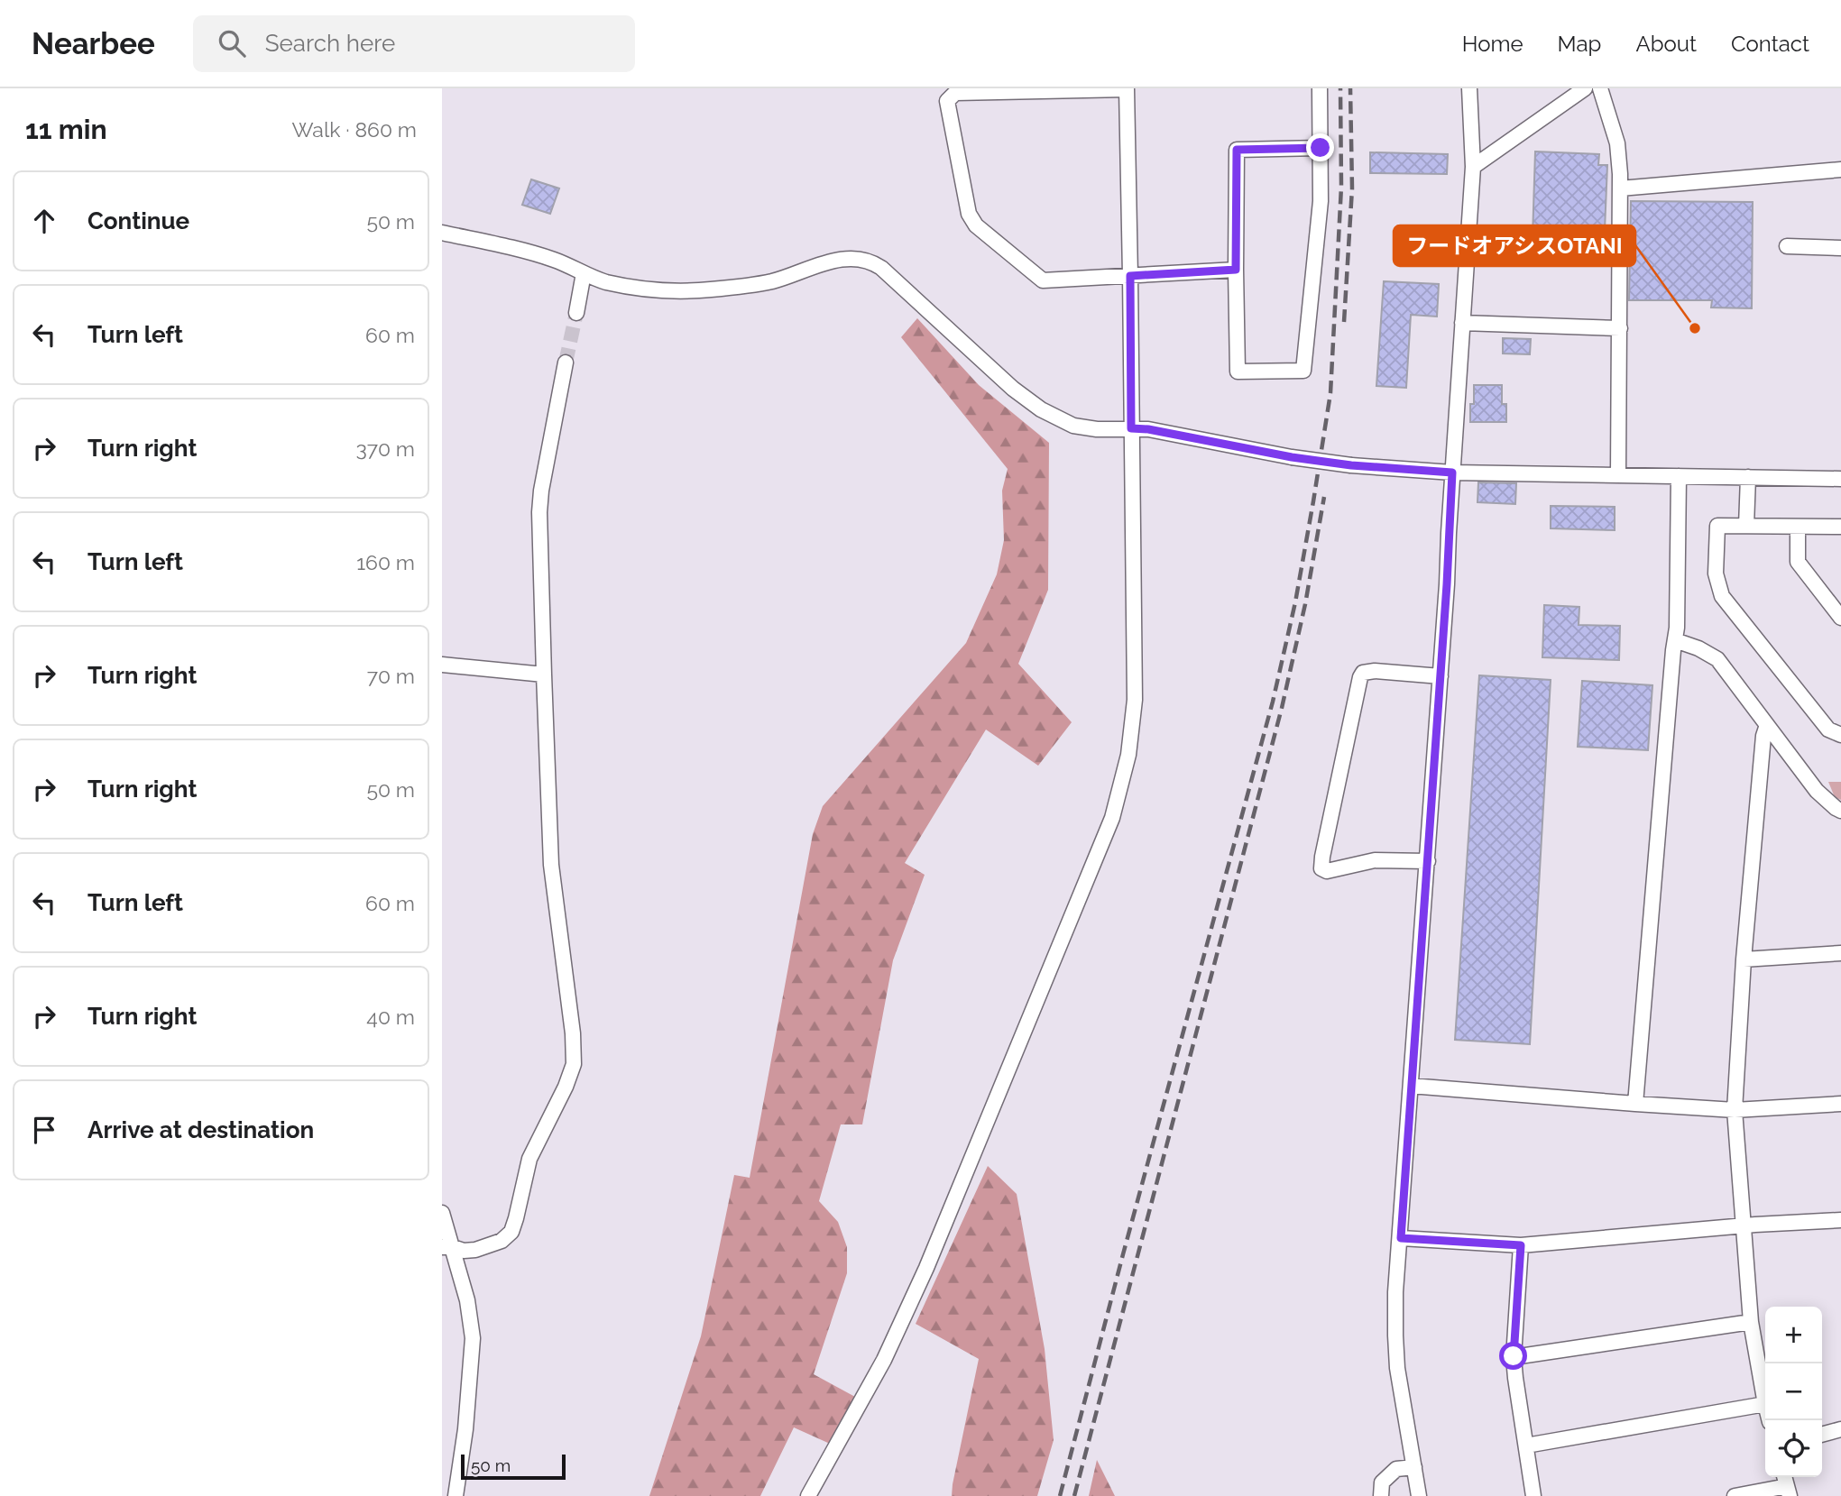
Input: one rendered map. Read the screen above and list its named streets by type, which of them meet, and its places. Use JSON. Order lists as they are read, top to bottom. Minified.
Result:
{"places":["フードオアシスOTANI"],"scale_bar":"50 m","page":{"header":"Nearbee","search":"Search here","nav":["Home","Map","About","Contact"],"heading":["11 min","Walk · 860 m"],"list":[["Continue","50 m"],["Turn left","60 m"],["Turn right","370 m"],["Turn left","160 m"],["Turn right","70 m"],["Turn right","50 m"],["Turn left","60 m"],["Turn right","40 m"],"Arrive at destination"],"map_buttons":["+","−"],"scale":"50 m"}}
